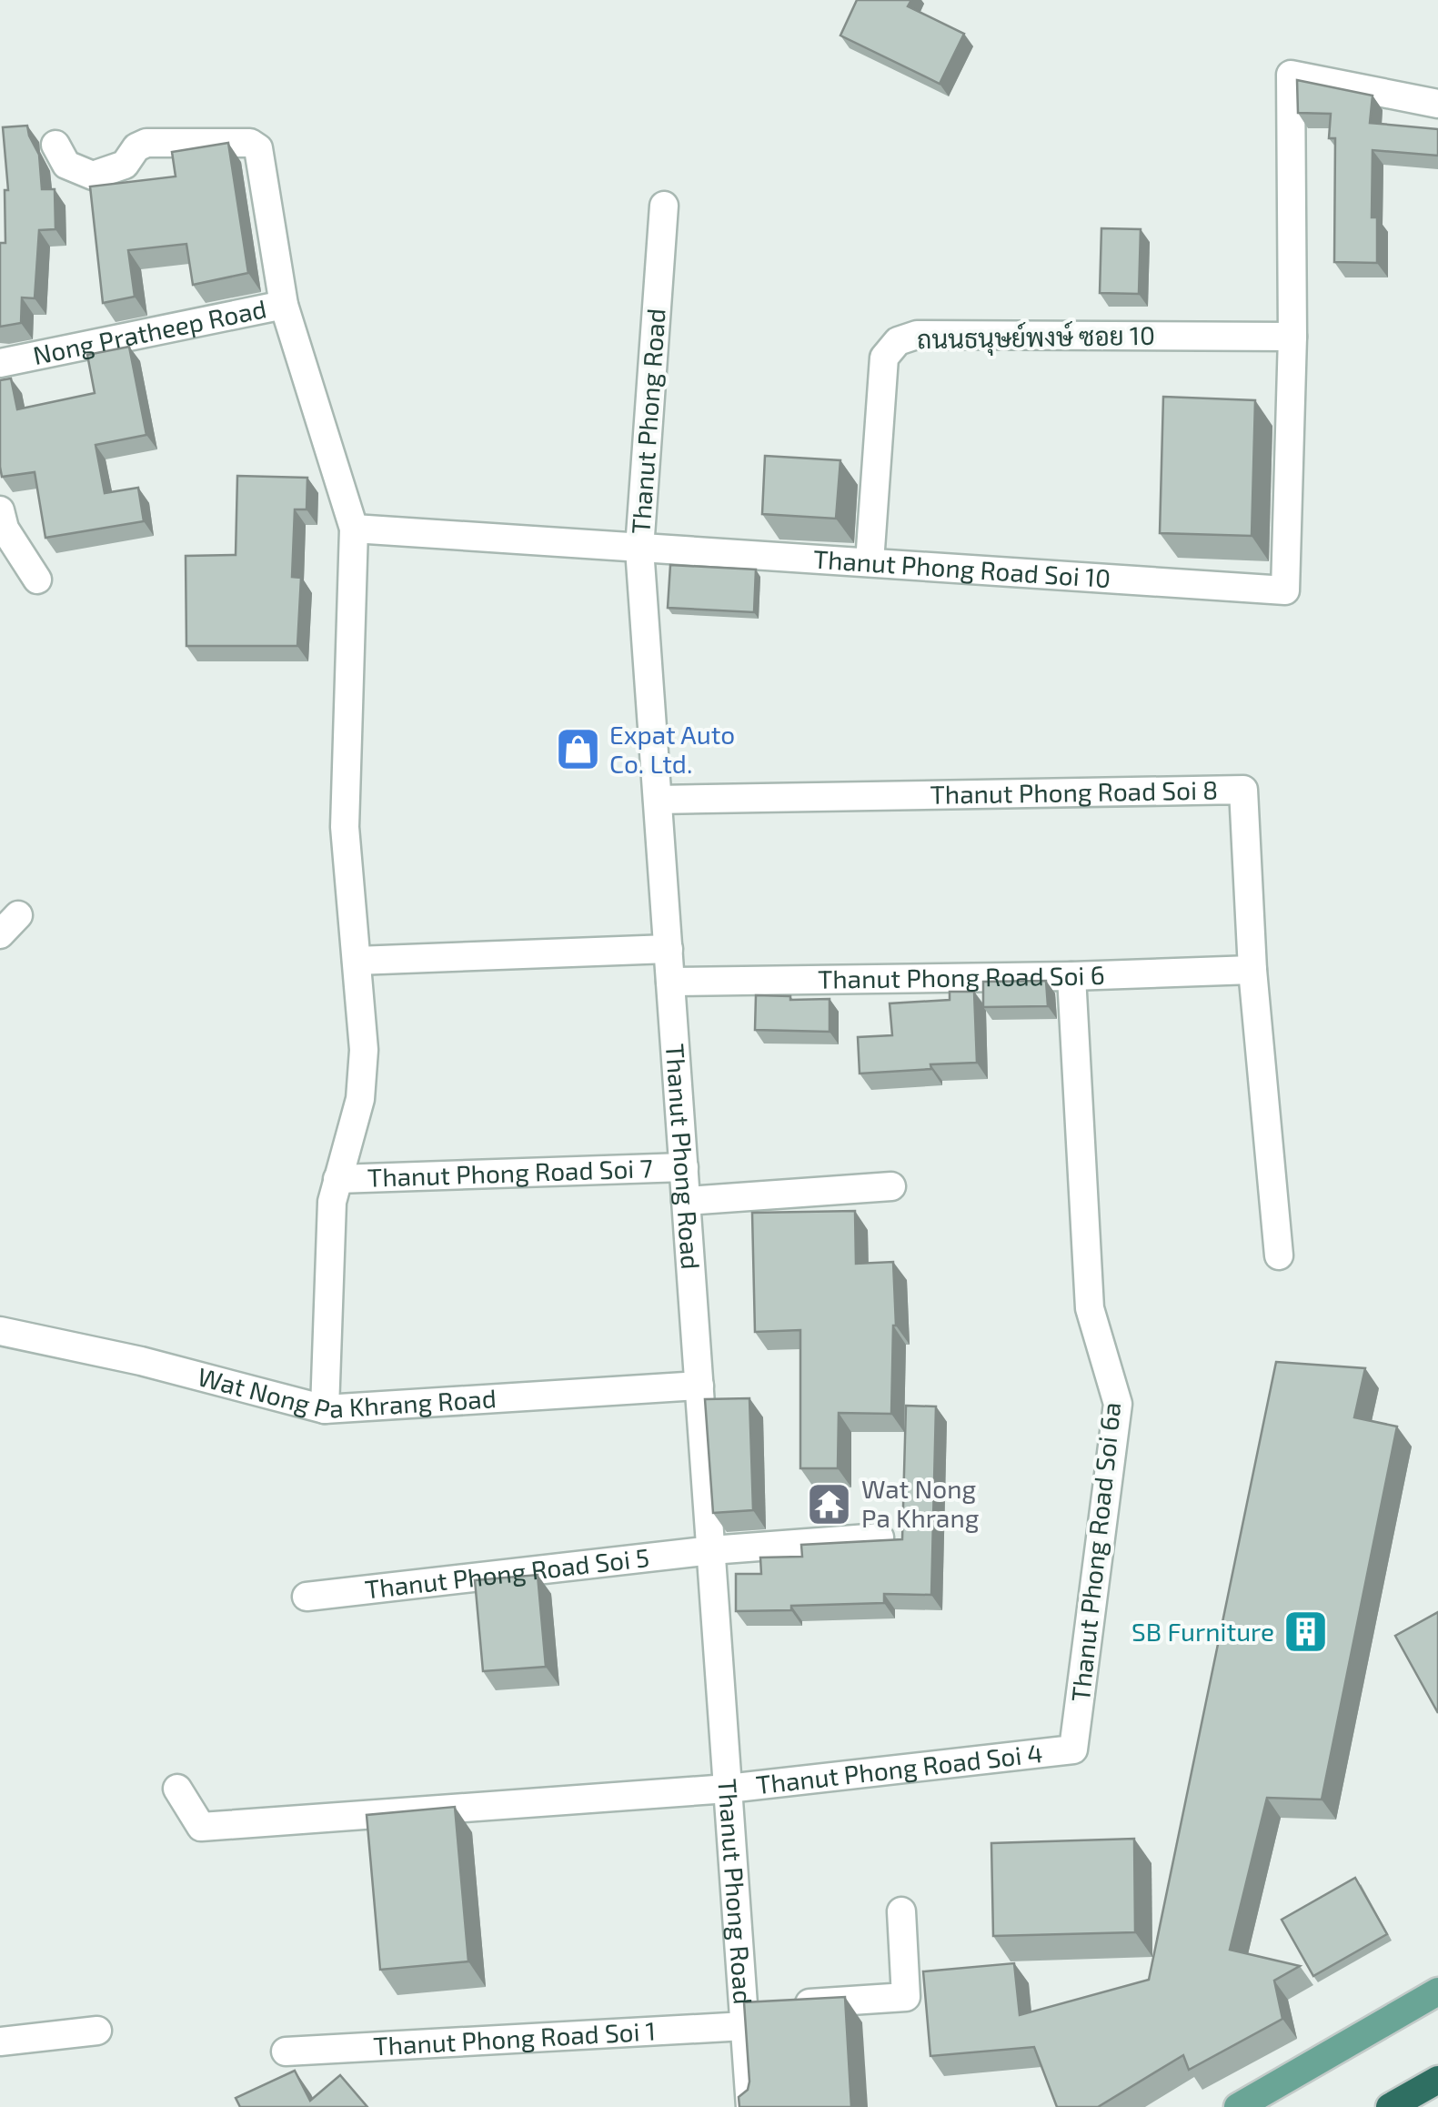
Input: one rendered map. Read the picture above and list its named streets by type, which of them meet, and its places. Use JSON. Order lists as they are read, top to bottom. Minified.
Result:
{"streets":{"street":["Nong Pratheep Road","ถนนธนุษย์พงษ์ ซอย 10","Thanut Phong Road","Thanut Phong Road Soi 10","Thanut Phong Road Soi 8","Thanut Phong Road Soi 6","Thanut Phong Road Soi 7","Wat Nong Pa Khrang Road","Thanut Phong Road Soi 6a","Thanut Phong Road Soi 5","Thanut Phong Road Soi 4","Thanut Phong Road Soi 1"]},"crossings":[["Nong Pratheep Road","Thanut Phong Road Soi 10"],["Nong Pratheep Road","Thanut Phong Road Soi 7"],["Nong Pratheep Road","Wat Nong Pa Khrang Road"],["ถนนธนุษย์พงษ์ ซอย 10","Thanut Phong Road Soi 10"],["Thanut Phong Road","Thanut Phong Road Soi 10"],["Thanut Phong Road","Thanut Phong Road Soi 8"],["Thanut Phong Road","Thanut Phong Road Soi 6"],["Thanut Phong Road","Thanut Phong Road Soi 7"],["Thanut Phong Road","Wat Nong Pa Khrang Road"],["Thanut Phong Road","Thanut Phong Road Soi 5"],["Thanut Phong Road","Thanut Phong Road Soi 4"],["Thanut Phong Road","Thanut Phong Road Soi 1"],["Thanut Phong Road Soi 8","Thanut Phong Road Soi 6"],["Thanut Phong Road Soi 6","Thanut Phong Road Soi 6a"],["Thanut Phong Road Soi 6a","Thanut Phong Road Soi 4"]],"places":{"shop":["Expat Auto Co. Ltd."],"temple":["Wat Nong Pa Khrang"],"building":["SB Furniture"]}}
